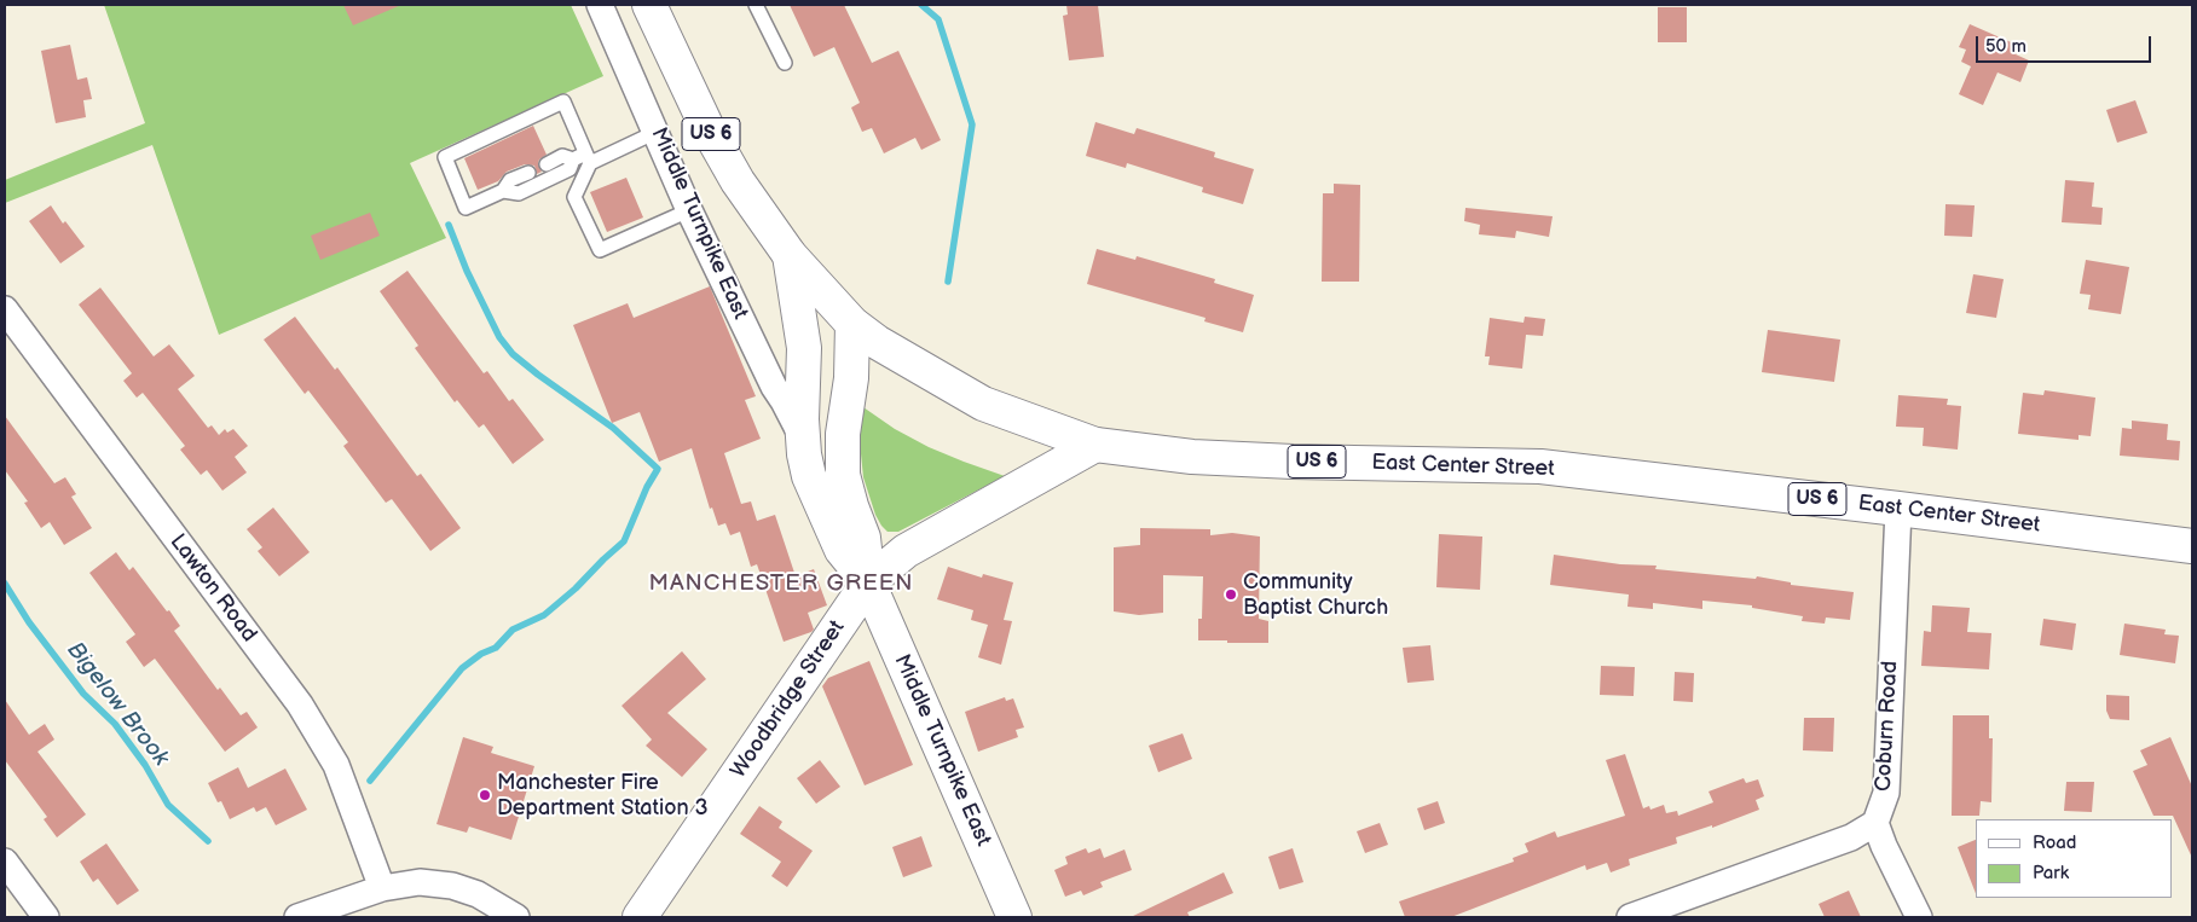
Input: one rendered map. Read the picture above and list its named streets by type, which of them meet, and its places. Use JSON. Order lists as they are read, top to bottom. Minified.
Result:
{"streets":{"main road":["US 6","Middle Turnpike East","East Center Street","Woodbridge Street"],"street":["Lawton Road","Coburn Road"]},"crossings":[["Middle Turnpike East","East Center Street"],["Middle Turnpike East","Woodbridge Street"],["East Center Street","Woodbridge Street"],["East Center Street","Coburn Road"]],"districts":["MANCHESTER GREEN"],"water":["Bigelow Brook"],"places":["Community Baptist Church","Manchester Fire Department Station 3"],"legend":["Road","Park"],"scale_bar":"50 m"}
